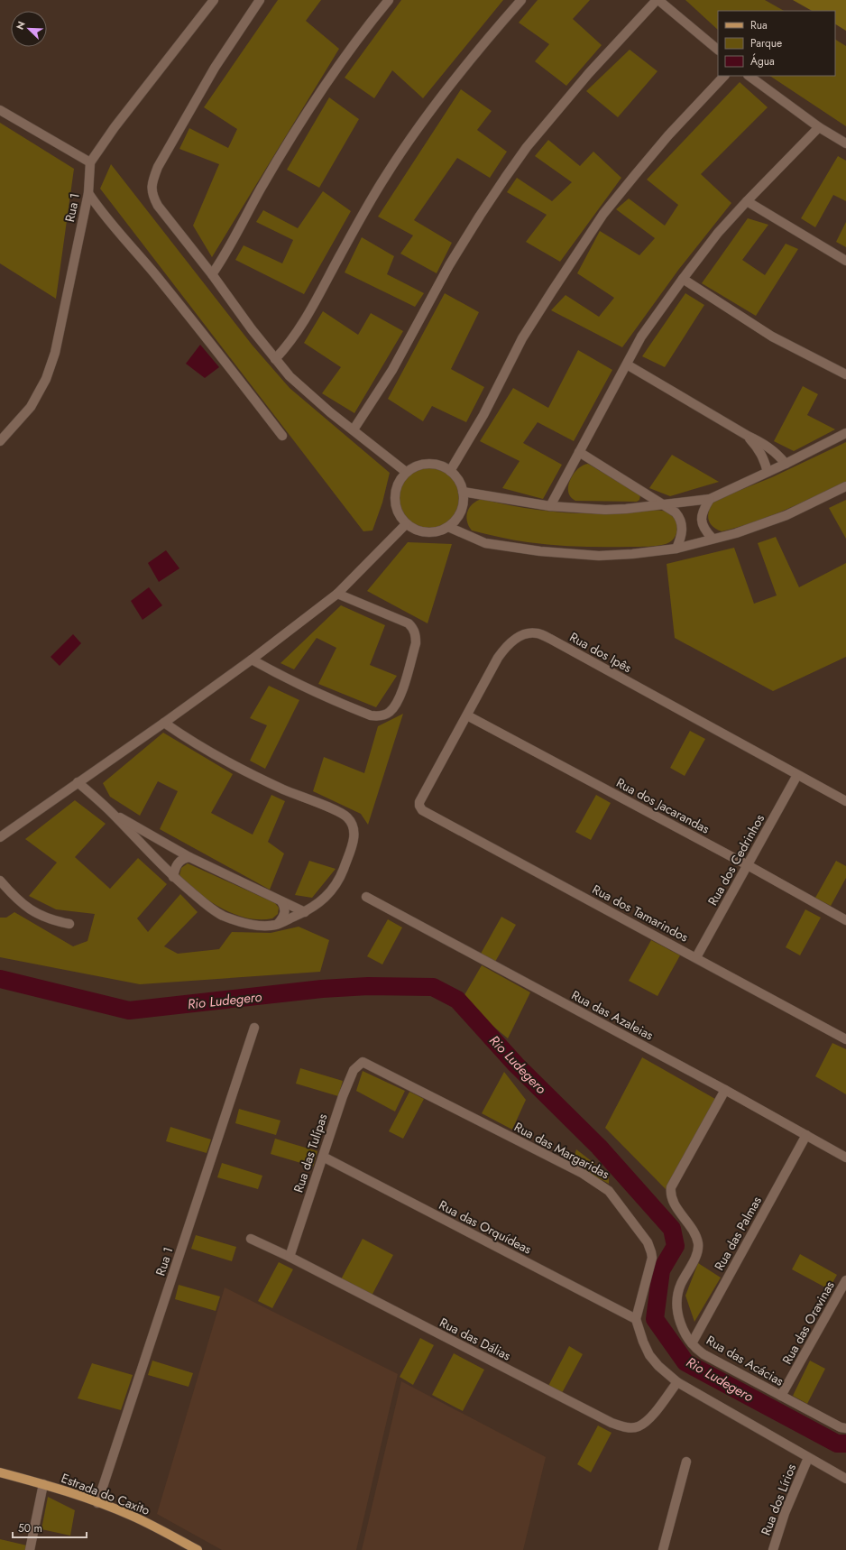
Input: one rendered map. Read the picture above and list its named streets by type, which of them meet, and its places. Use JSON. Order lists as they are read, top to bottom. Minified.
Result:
{"streets":{"main road":["Estrada do Caxito"],"street":["Rua 1","Rua dos Ipês","Rua dos Jacarandas","Rua dos Cedrinhos","Rua dos Tamarindos","Rua das Azaleias","Rua das Margaridas","Rua das Tulípas","Rua das Orquídeas","Rua das Palmas","Rua das Oravinas","Rua das Dálias","Rua das Acácias","Rua dos Lírios"]},"crossings":[["Rua 1","Estrada do Caxito"],["Rua dos Ipês","Rua dos Jacarandas"],["Rua dos Ipês","Rua dos Cedrinhos"],["Rua dos Ipês","Rua dos Tamarindos"],["Rua dos Jacarandas","Rua dos Cedrinhos"],["Rua dos Cedrinhos","Rua dos Tamarindos"],["Rua das Azaleias","Rua das Palmas"],["Rua das Azaleias","Rua das Acácias"],["Rua das Margaridas","Rua das Tulípas"],["Rua das Margaridas","Rua das Orquídeas"],["Rua das Tulípas","Rua das Orquídeas"],["Rua das Tulípas","Rua das Dálias"],["Rua das Palmas","Rua das Acácias"],["Rua das Oravinas","Rua das Acácias"]],"water":["Rio Ludegero"],"legend":["Rua","Parque","Água"],"scale_bar":"50 m","north":"top left"}
